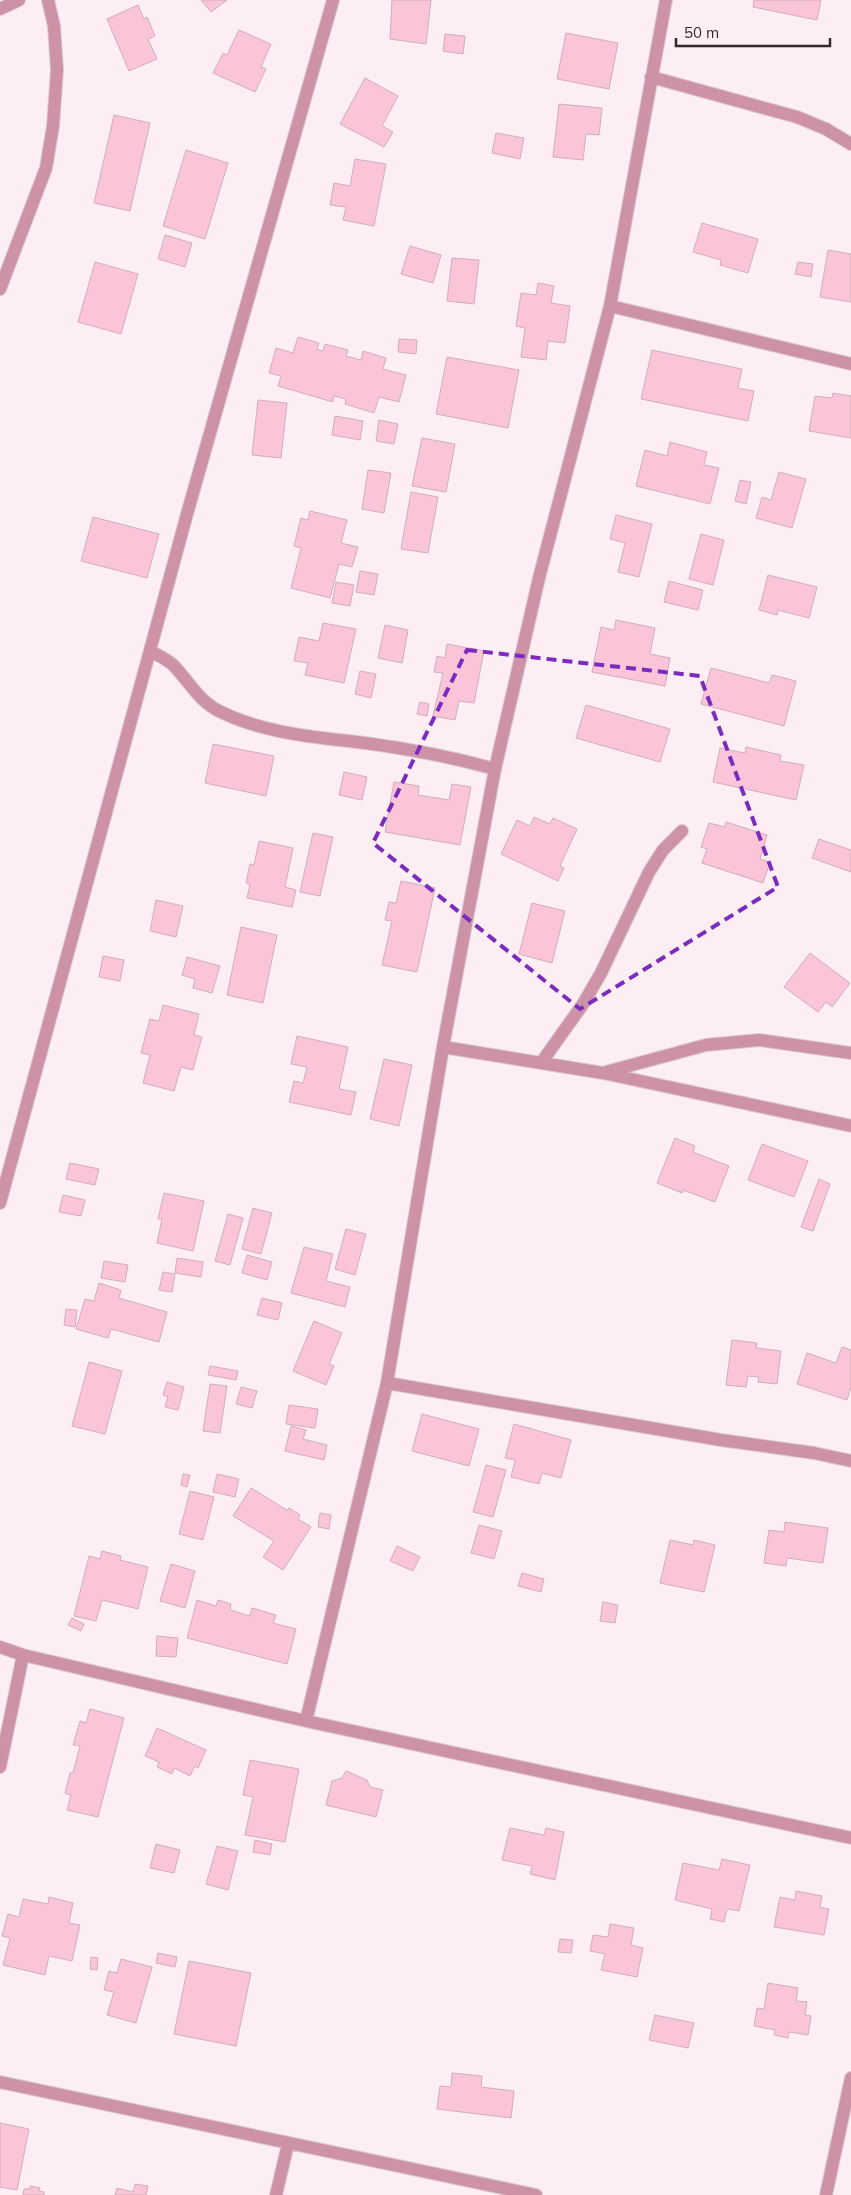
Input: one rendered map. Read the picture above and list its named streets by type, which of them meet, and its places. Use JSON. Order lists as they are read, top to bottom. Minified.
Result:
{"scale_bar":"50 m"}
